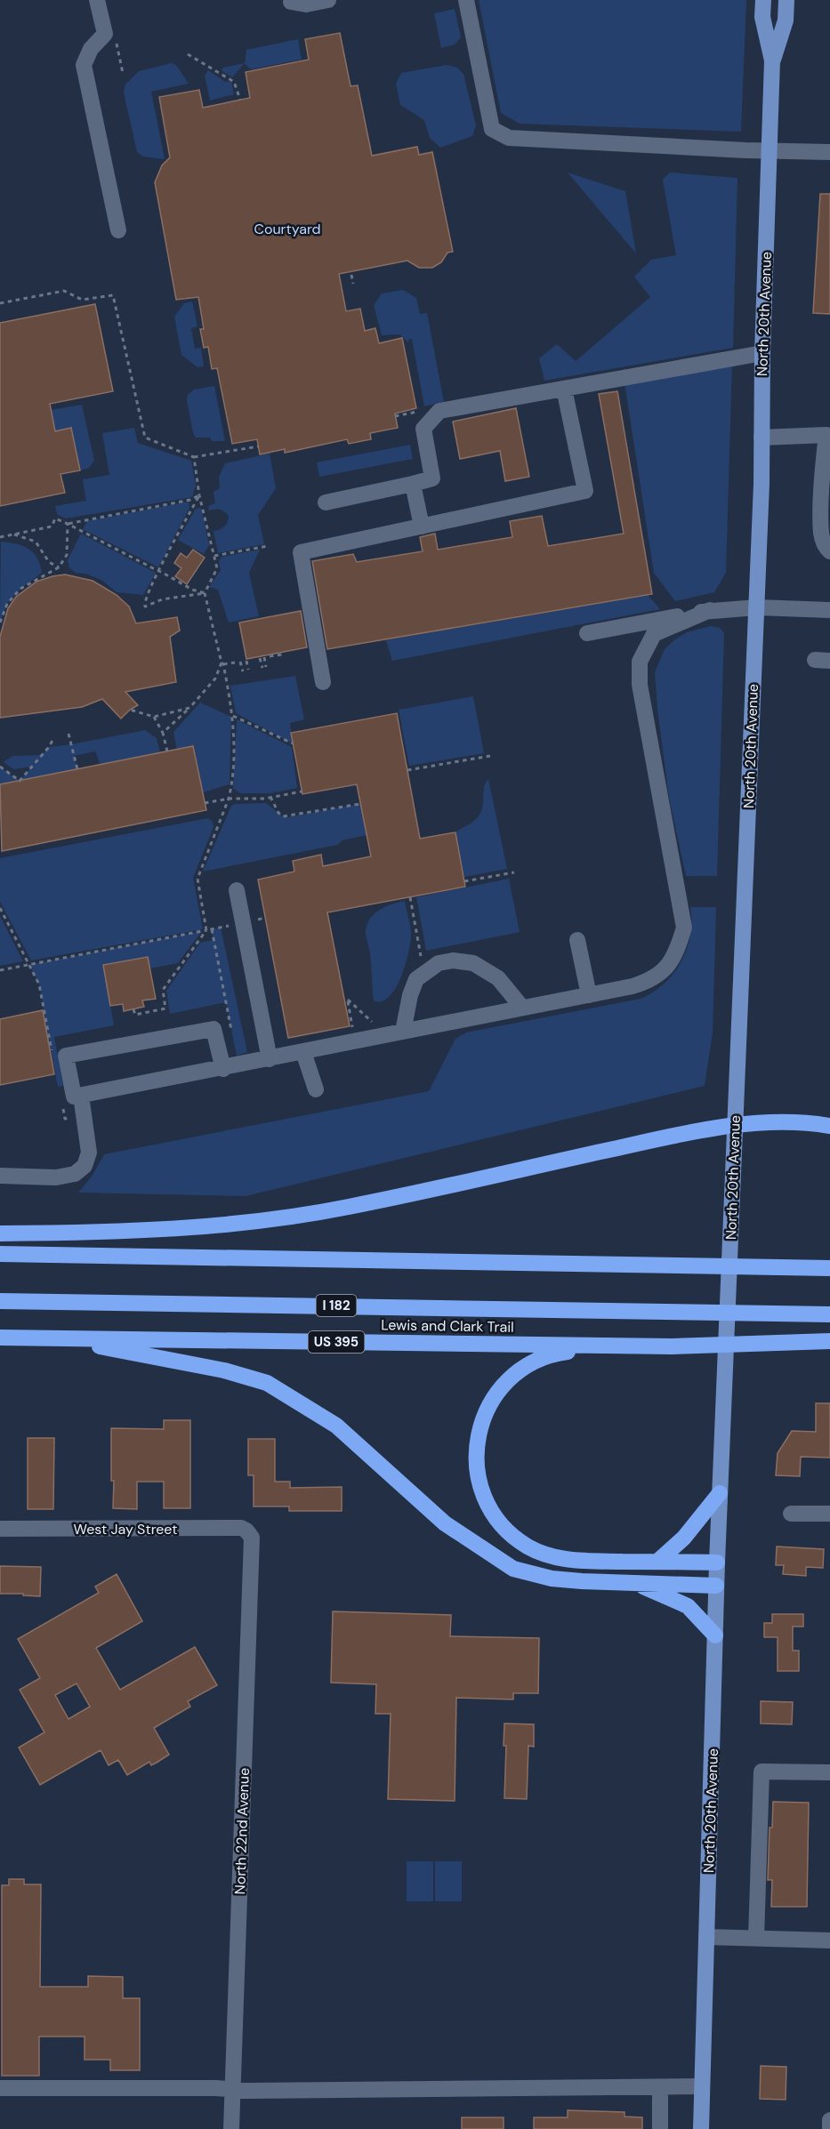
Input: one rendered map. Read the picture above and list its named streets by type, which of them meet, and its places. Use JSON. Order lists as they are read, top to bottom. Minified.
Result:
{"streets":{"highway":["I 182","Lewis and Clark Trail","US 395"],"main road":["North 20th Avenue"],"street":["West Jay Street","North 22nd Avenue"]},"crossings":[["West Jay Street","North 22nd Avenue"]],"parks":["Courtyard"]}
